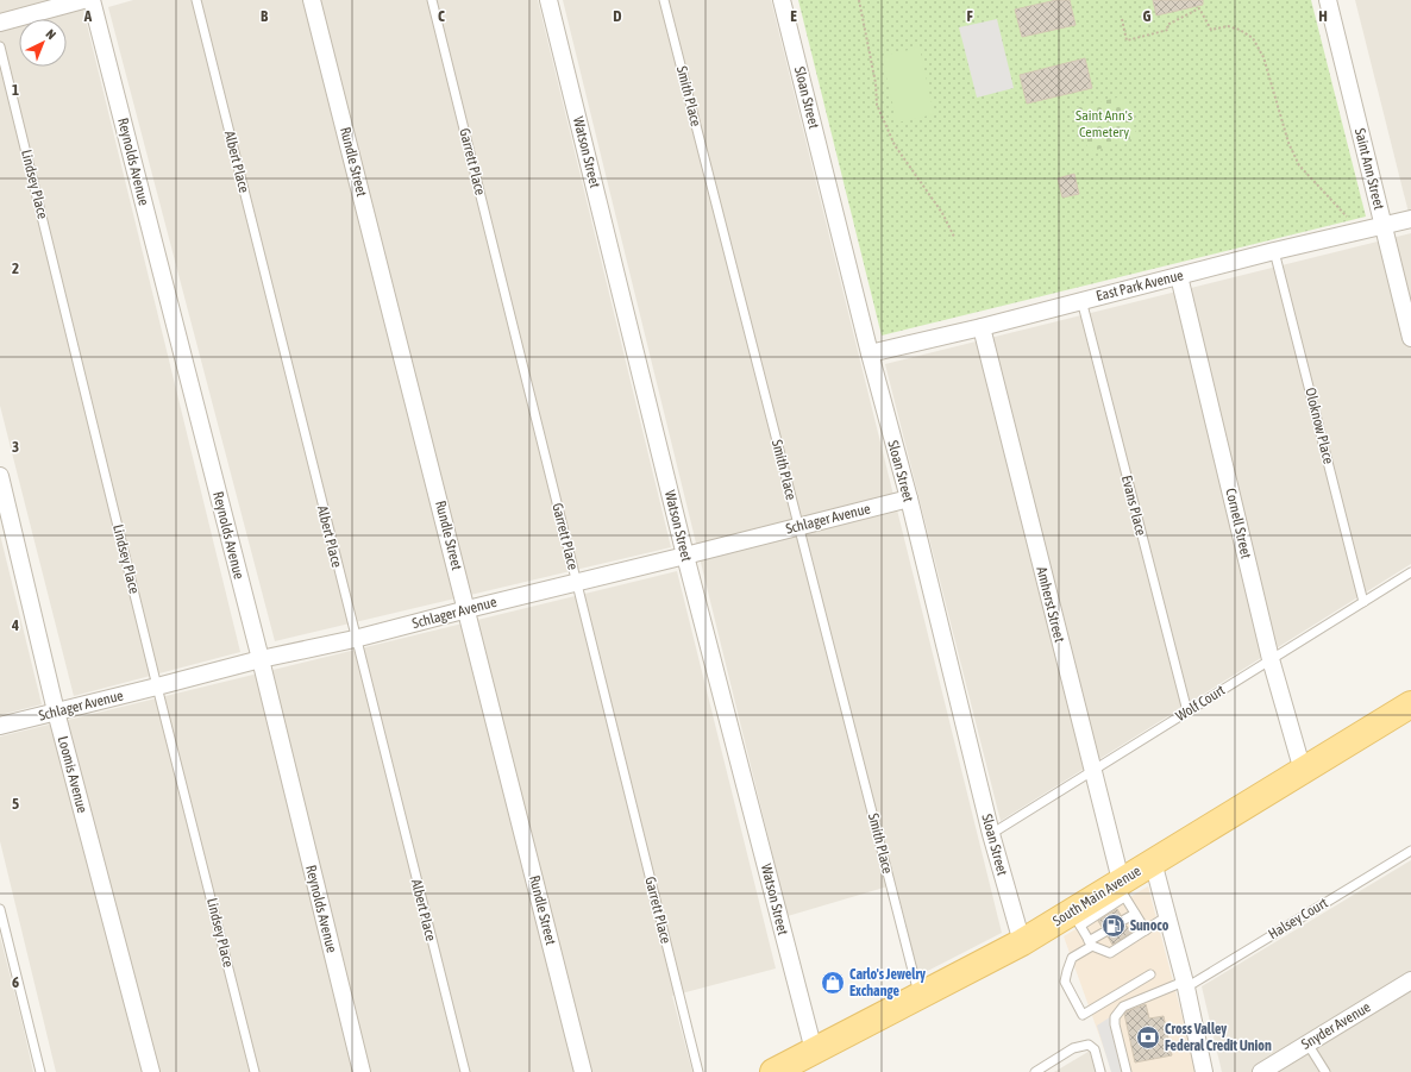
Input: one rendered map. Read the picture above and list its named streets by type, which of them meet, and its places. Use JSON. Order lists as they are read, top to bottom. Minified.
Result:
{"streets":{"main road":["South Main Avenue"],"street":["Sloan Street","Watson Street","Reynolds Avenue","Rundle Street","Saint Ann Street","East Park Avenue","Schlager Avenue","Cornell Street","Amherst Street","Loomis Avenue","Snyder Avenue"],"lane":["Smith Place","Albert Place","Garrett Place","Lindsey Place","Oloknow Place","Evans Place","Wolf Court","Halsey Court"]},"crossings":[["Smith Place","Schlager Avenue"],["Smith Place","South Main Avenue"],["Sloan Street","East Park Avenue"],["Sloan Street","Schlager Avenue"],["Sloan Street","Wolf Court"],["Sloan Street","South Main Avenue"],["Watson Street","Schlager Avenue"],["Watson Street","South Main Avenue"],["Reynolds Avenue","Schlager Avenue"],["Albert Place","Schlager Avenue"],["Rundle Street","Schlager Avenue"],["Garrett Place","Schlager Avenue"],["Saint Ann Street","East Park Avenue"],["Lindsey Place","Schlager Avenue"],["East Park Avenue","Oloknow Place"],["East Park Avenue","Evans Place"],["East Park Avenue","Cornell Street"],["East Park Avenue","Amherst Street"],["Oloknow Place","Wolf Court"],["Evans Place","Wolf Court"],["Schlager Avenue","Loomis Avenue"],["Cornell Street","Wolf Court"],["Cornell Street","South Main Avenue"],["Amherst Street","Wolf Court"],["Amherst Street","South Main Avenue"]],"parks":["Saint Ann's Cemetery"],"places":{"fuel station":["Sunoco"],"shop":["Carlo's Jewelry Exchange"],"bank":["Cross Valley Federal Credit Union"]},"north":"top right","grid":{"columns":["A","B","C","D","E","F","G","H"],"rows":["1","2","3","4","5","6"]}}
